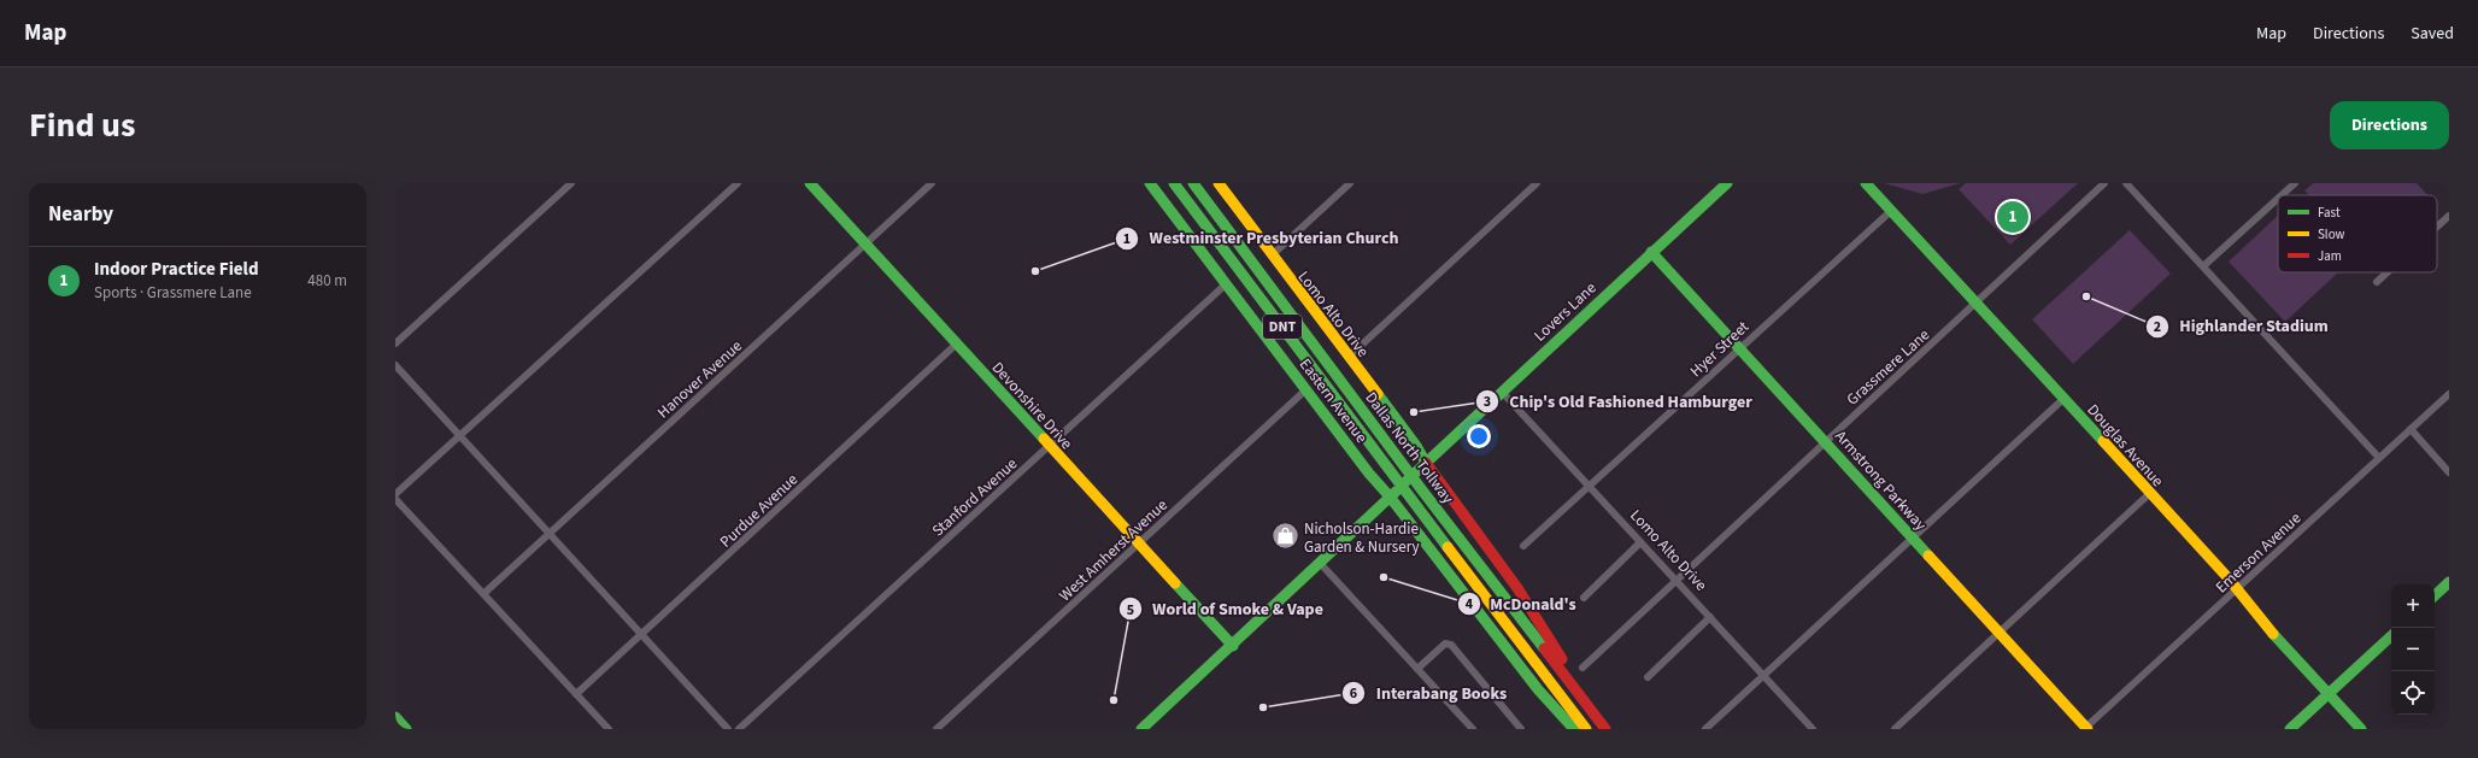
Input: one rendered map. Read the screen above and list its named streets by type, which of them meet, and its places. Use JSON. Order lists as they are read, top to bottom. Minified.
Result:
{"streets":{"main road":["Lovers Lane","Lomo Alto Drive","DNT","Eastern Avenue","Devonshire Drive","Douglas Avenue","Dallas North Tollway","Armstrong Parkway"],"street":["Hyer Street","Grassmere Lane","Hanover Avenue","Stanford Avenue","Purdue Avenue","West Amherst Avenue","Emerson Avenue"]},"crossings":[["Lovers Lane","Lomo Alto Drive"],["Lovers Lane","Eastern Avenue"],["Lovers Lane","Devonshire Drive"],["Lovers Lane","Armstrong Parkway"],["Lomo Alto Drive","Hyer Street"],["Lomo Alto Drive","Grassmere Lane"],["Lomo Alto Drive","Dallas North Tollway"],["Hyer Street","Douglas Avenue"],["Hyer Street","Armstrong Parkway"],["Grassmere Lane","Douglas Avenue"],["Grassmere Lane","Armstrong Parkway"],["Hanover Avenue","Devonshire Drive"],["Eastern Avenue","Stanford Avenue"],["Eastern Avenue","West Amherst Avenue"],["Devonshire Drive","Stanford Avenue"],["Devonshire Drive","Purdue Avenue"],["Devonshire Drive","West Amherst Avenue"],["Douglas Avenue","Emerson Avenue"],["Armstrong Parkway","Emerson Avenue"]],"places":{"other":["Westminster Presbyterian Church","Highlander Stadium","Chip's Old Fashioned Hamburger","McDonald's","World of Smoke & Vape","Interabang Books"],"shop":["Nicholson-Hardie Garden & Nursery"]},"legend":["Fast","Slow","Jam"],"page":{"header":"Map","nav":["Map","Directions","Saved"],"title":"Find us","buttons":"Directions","heading":"Nearby","pins":"1","list":[{"mark":"1","name":"Indoor Practice Field","note":"Sports · Grassmere Lane","value":"480 m"}],"map_buttons":["+","−"]}}
